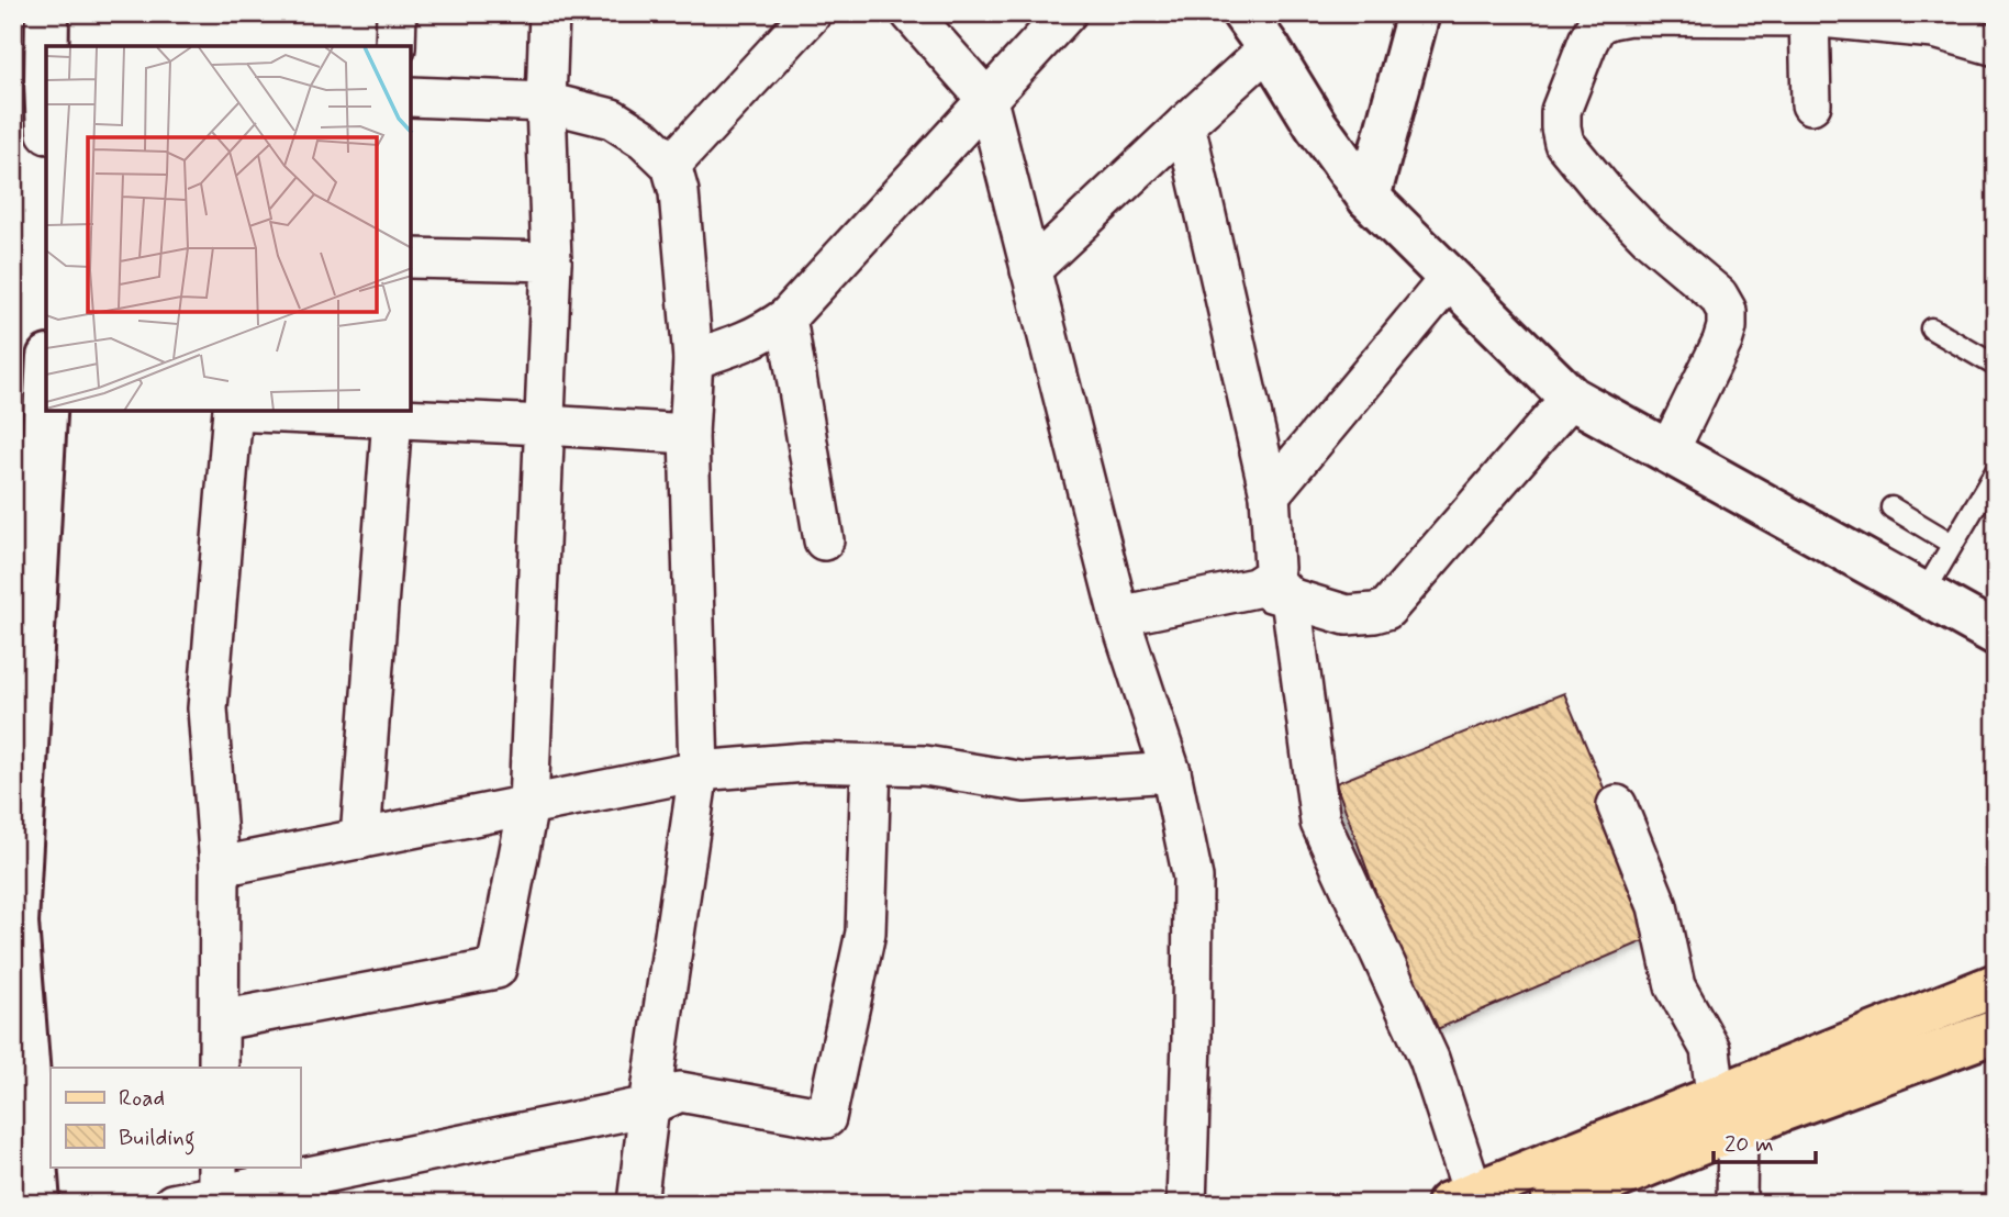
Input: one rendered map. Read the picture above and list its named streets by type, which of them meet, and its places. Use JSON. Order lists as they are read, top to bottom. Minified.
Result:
{"legend":["Road","Building"],"scale_bar":"20 m"}
